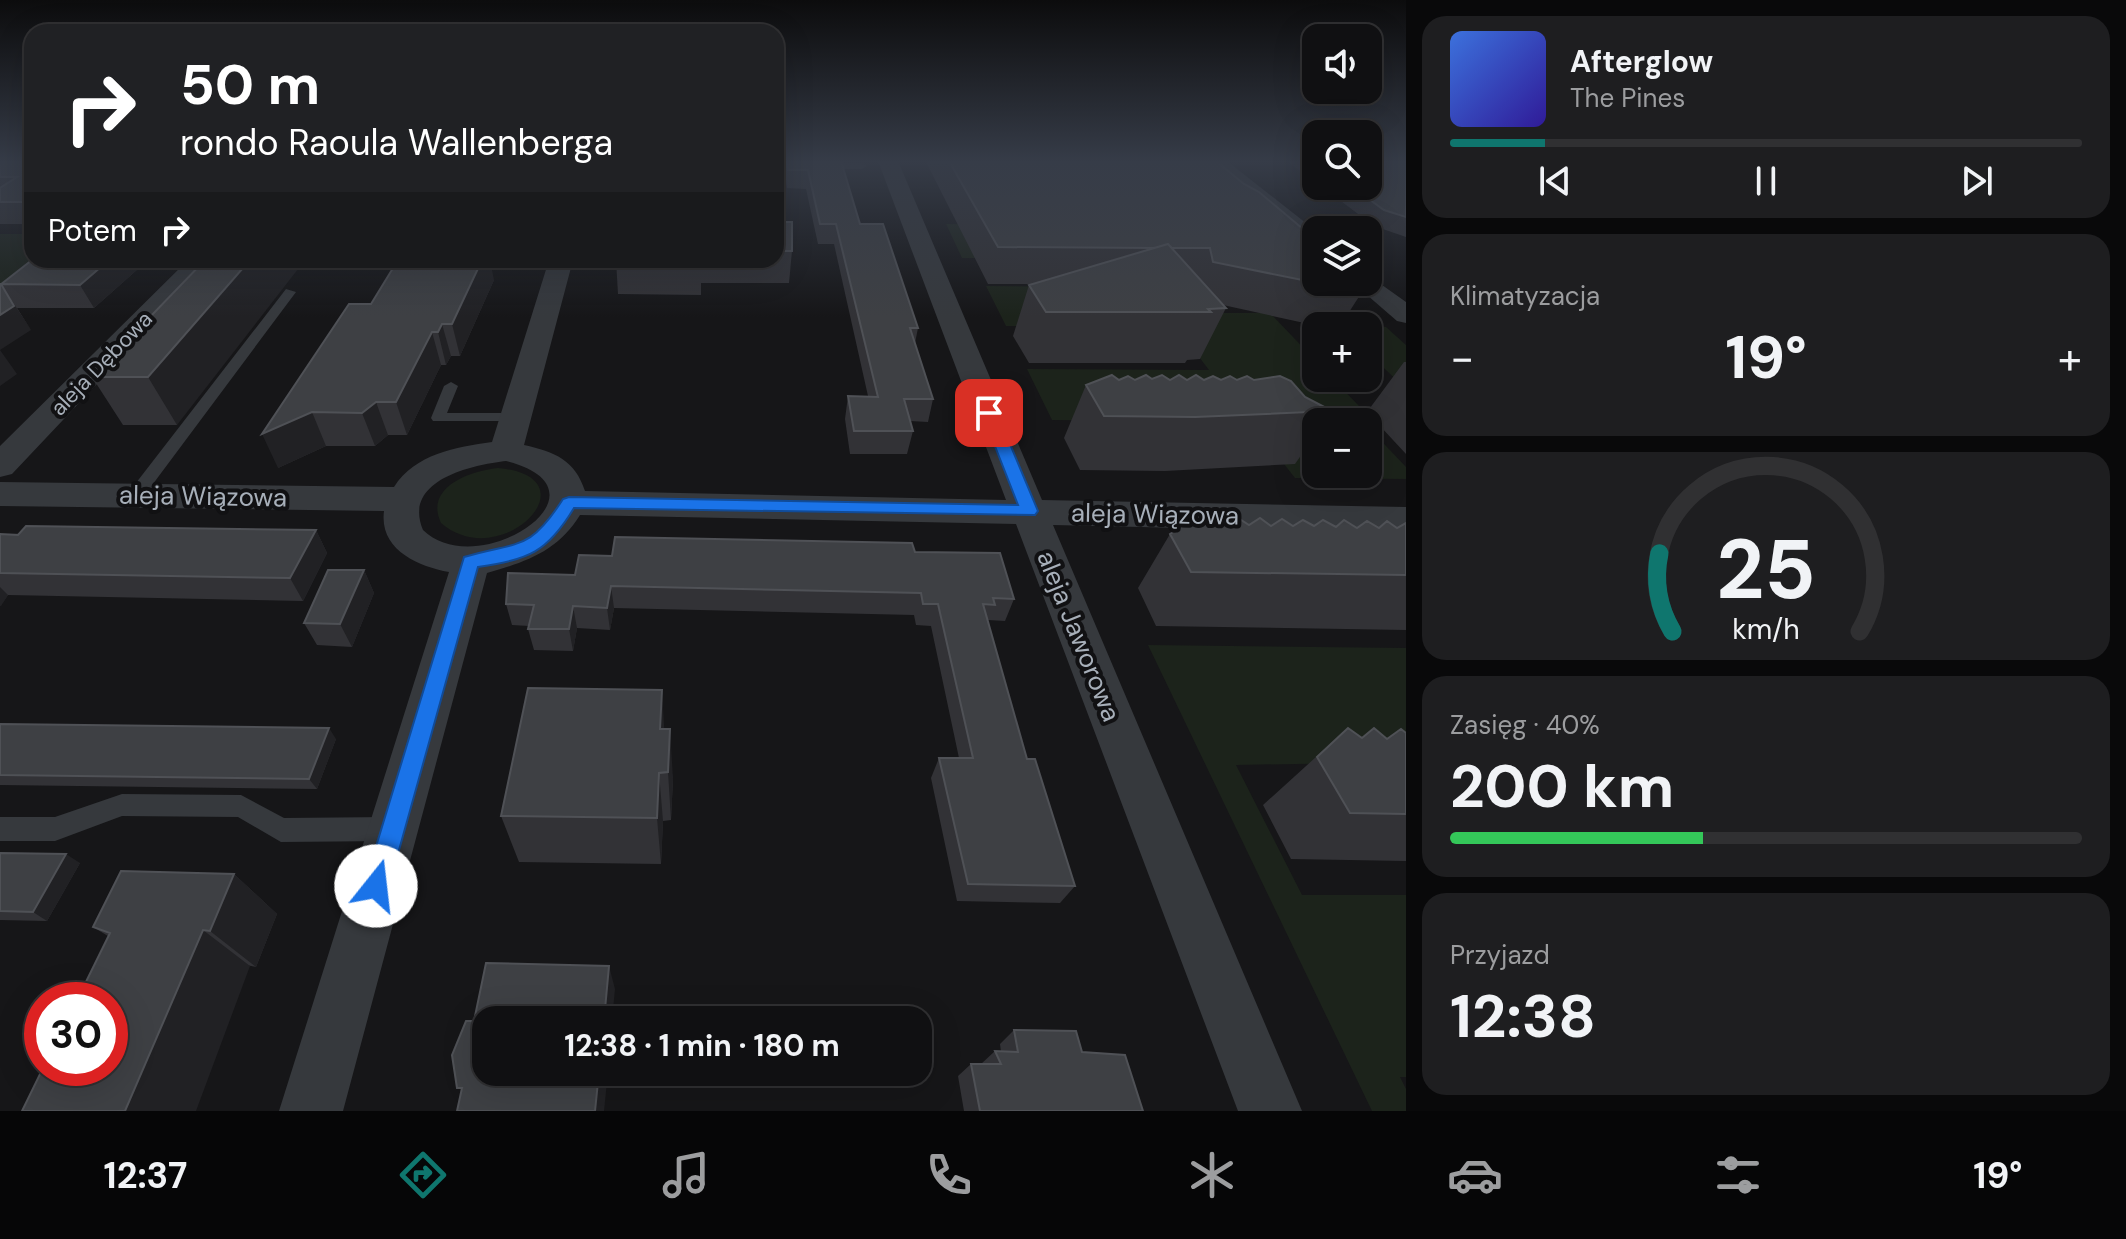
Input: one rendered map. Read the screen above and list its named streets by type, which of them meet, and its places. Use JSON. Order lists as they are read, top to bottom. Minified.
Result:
{"streets":{"street":["aleja Dębowa","aleja Wiązowa","aleja Jaworowa"]},"crossings":[["aleja Wiązowa","aleja Jaworowa"]],"page":{"map_buttons":["+","−"],"turn":["50 m","rondo Raoula Wallenberga"],"song":["Afterglow","The Pines"],"then":"Potem","tile":["Klimatyzacja",["Zasięg · 40%","200 km"],["Przyjazd","12:38"]],"heat":["−","19°","+"],"limit":"30","trip":"12:38 · 1 min · 180 m","tabs":["12:37","19°"],"gauge":["25","km/h"]}}
